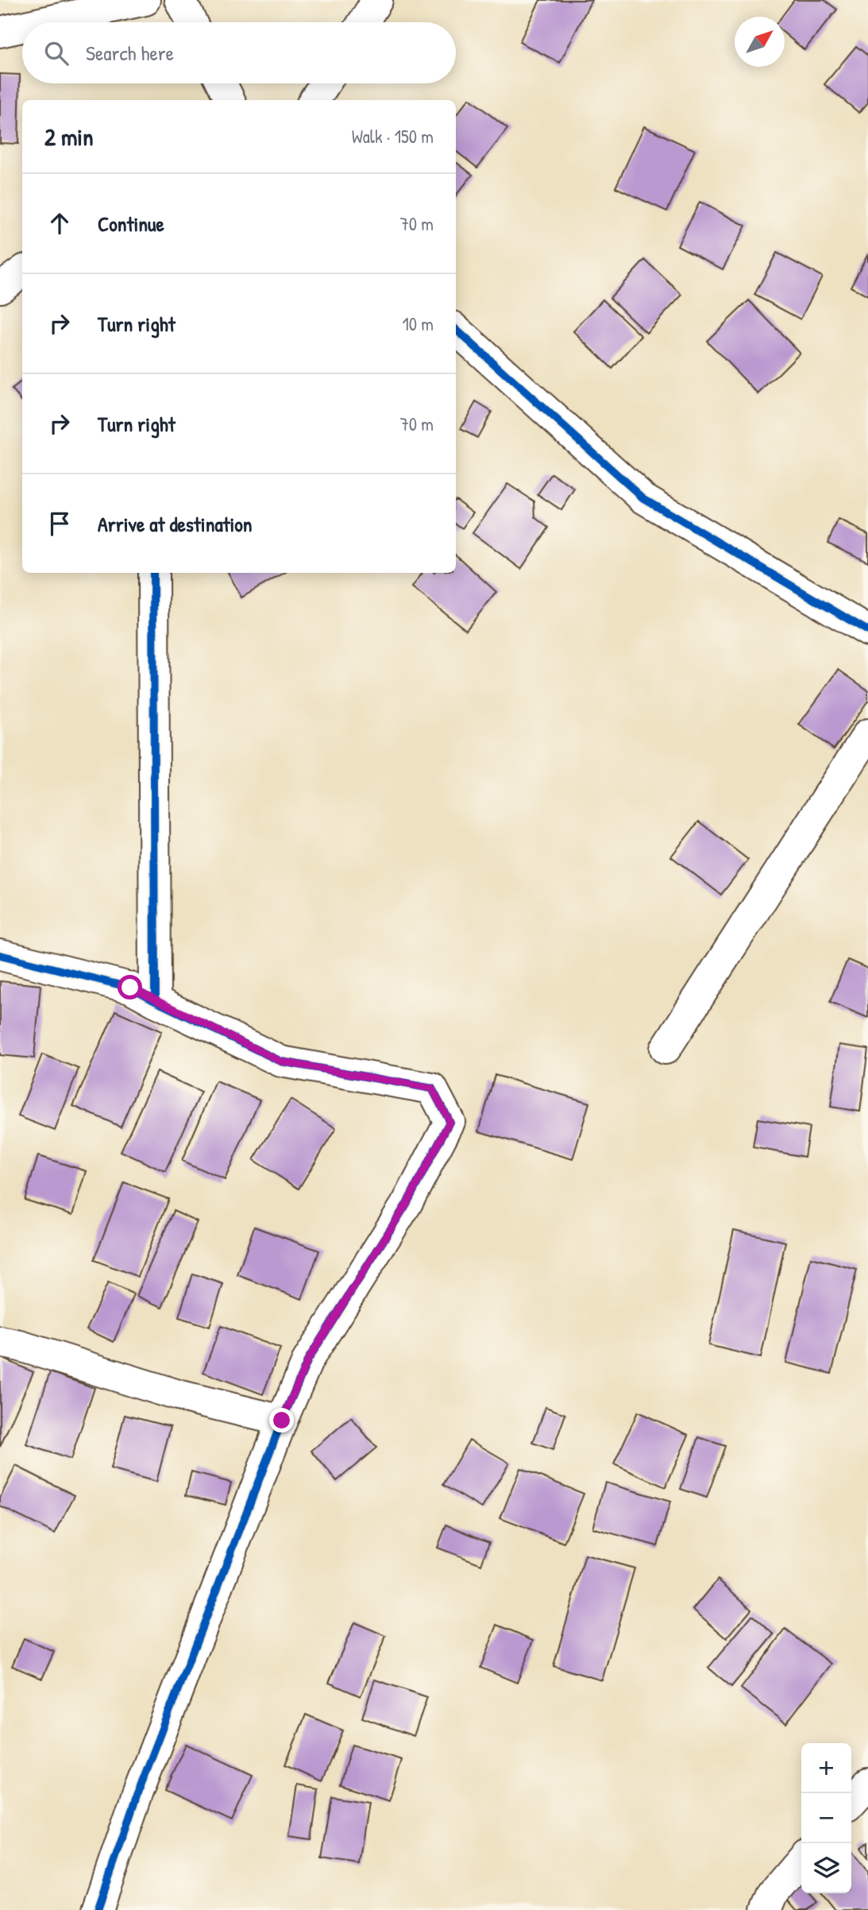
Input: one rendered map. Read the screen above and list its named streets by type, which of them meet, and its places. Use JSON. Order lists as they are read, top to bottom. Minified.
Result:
{"north":"top right","page":{"search":"Search here","heading":["2 min","Walk · 150 m"],"list":[["Continue","70 m"],["Turn right","10 m"],["Turn right","70 m"],"Arrive at destination"],"map_buttons":["+","−"]}}
